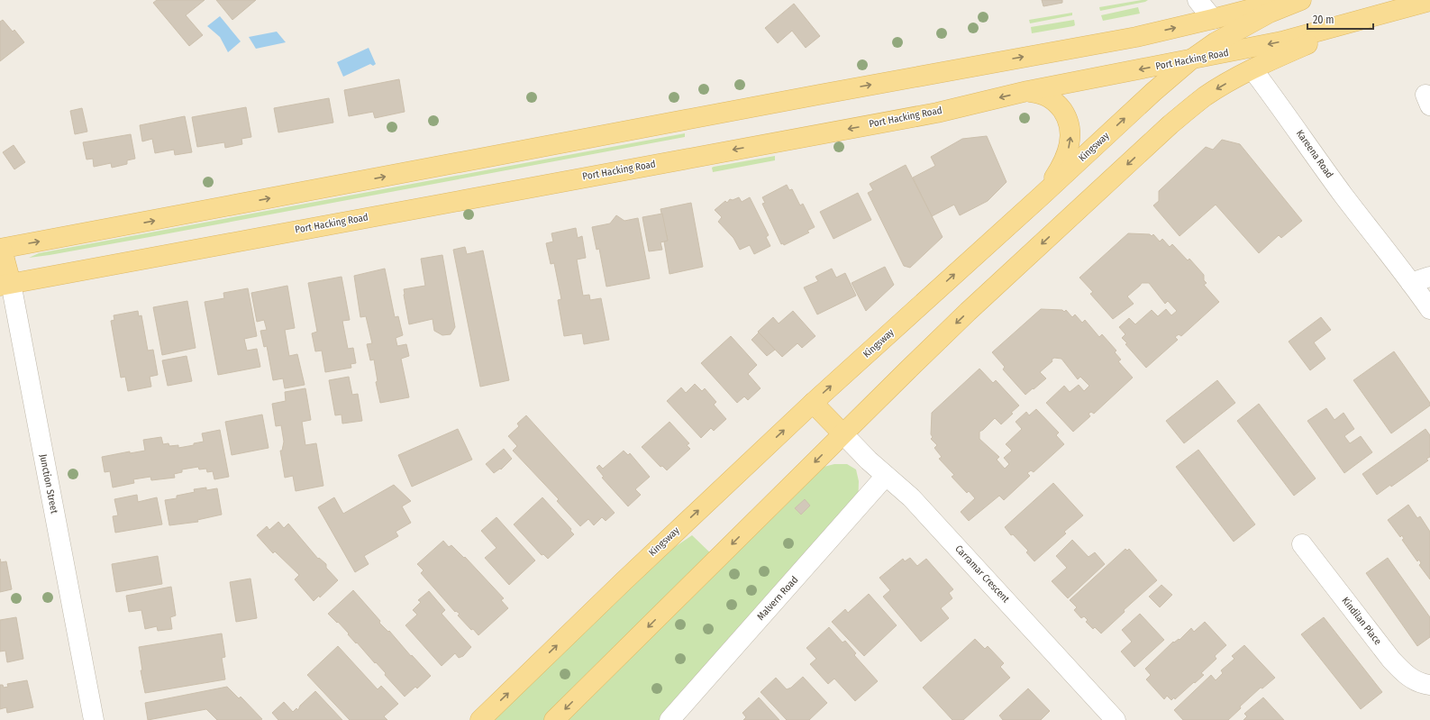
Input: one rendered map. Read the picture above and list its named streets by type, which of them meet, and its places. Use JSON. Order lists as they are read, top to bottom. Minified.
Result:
{"streets":{"main road":["Port Hacking Road","Kingsway","Kareena Road","Junction Street"],"street":["Carramar Crescent","Malvern Road","Kindilan Place"]},"crossings":[["Port Hacking Road","Kingsway"],["Port Hacking Road","Kareena Road"],["Port Hacking Road","Junction Street"],["Carramar Crescent","Malvern Road"]],"scale_bar":"20 m"}
